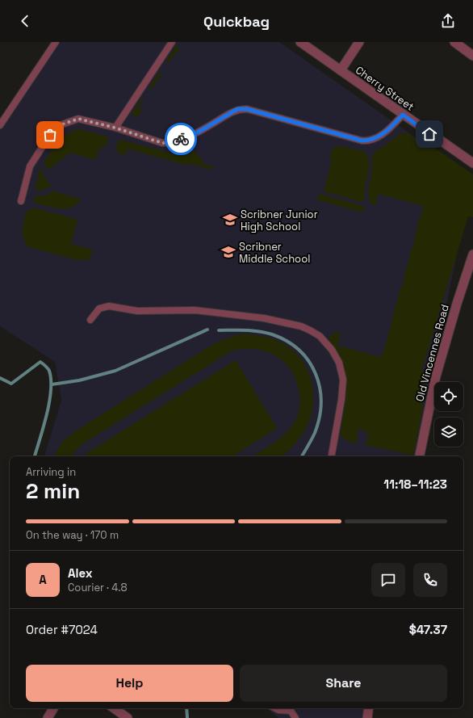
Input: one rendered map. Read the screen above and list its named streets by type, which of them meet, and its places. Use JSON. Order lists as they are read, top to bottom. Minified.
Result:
{"streets":{"street":["Cherry Street","Old Vincennes Road"]},"places":{"school or university":["Scribner Junior High School","Scribner Middle School"]},"page":{"header":"Quickbag","heading":["2 min","Arriving in","11:18–11:23"],"panel":["Alex","Courier · 4.8","Order #7024","$47.37"],"bar":"On the way · 170 m","round":"A","buttons":["Help","Share"]}}
